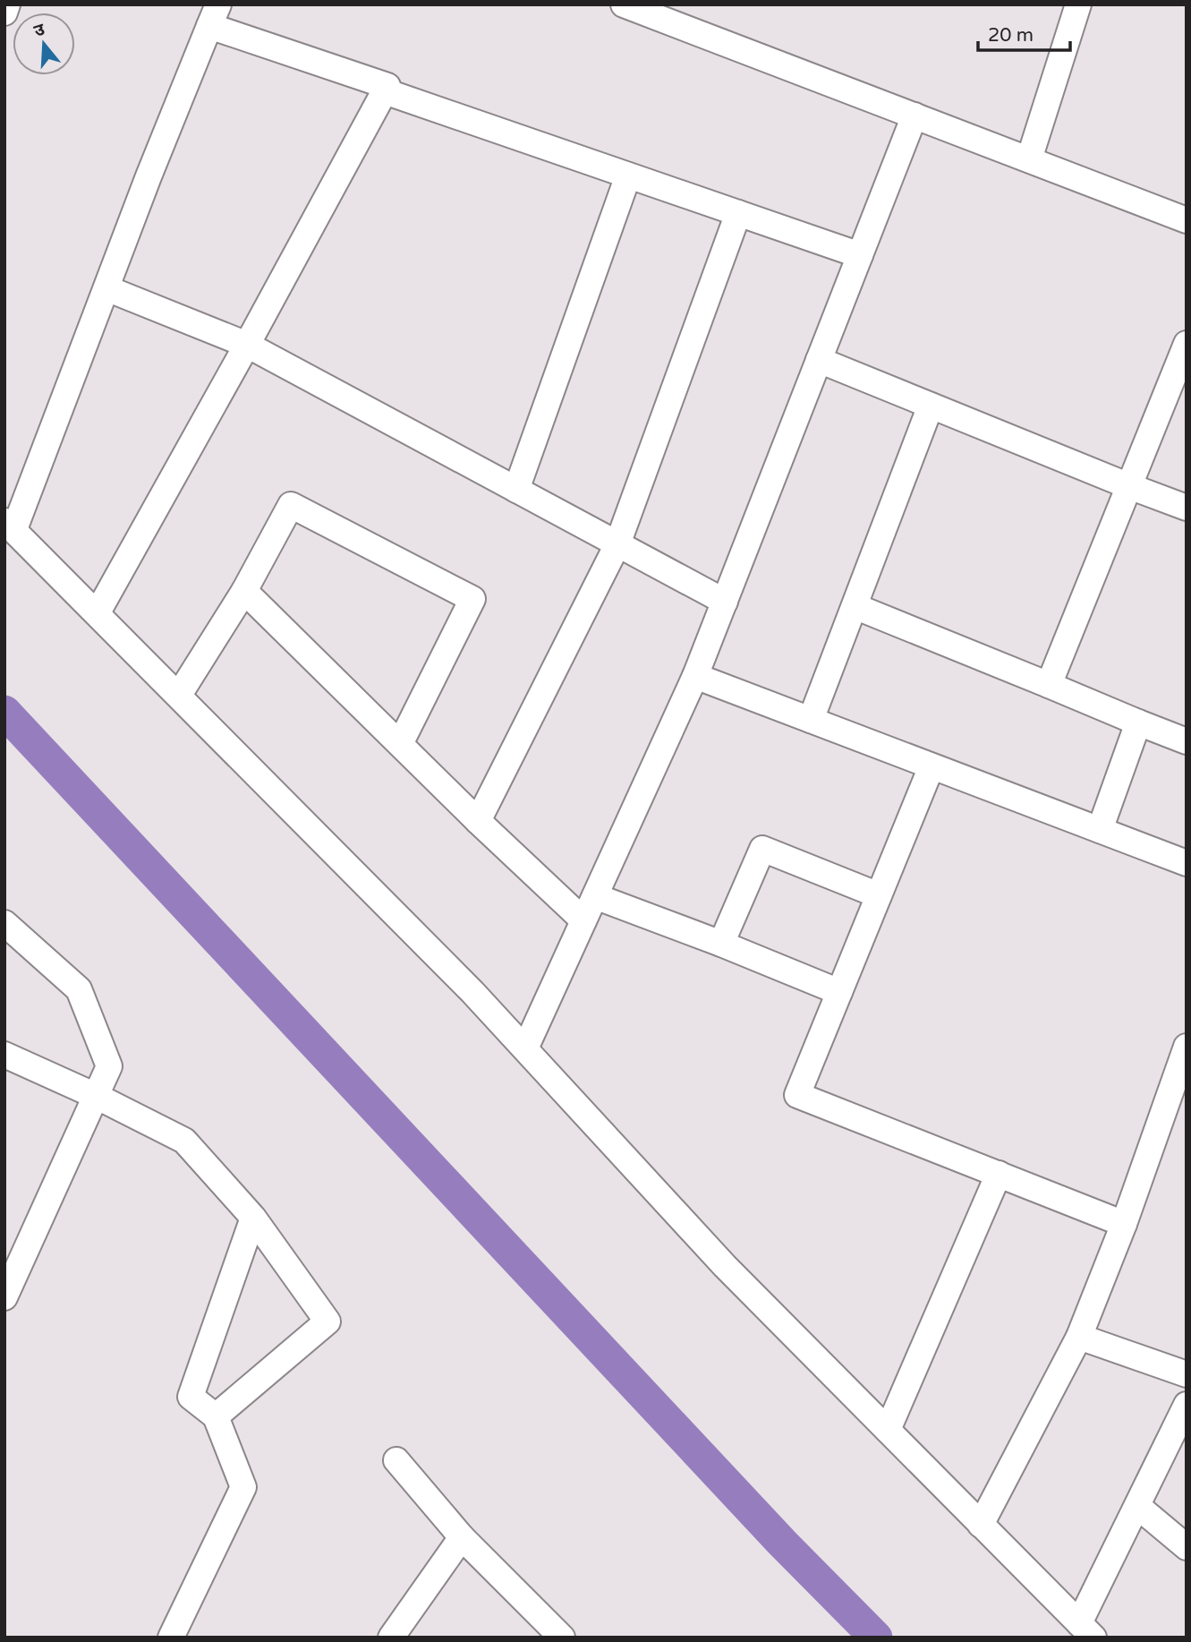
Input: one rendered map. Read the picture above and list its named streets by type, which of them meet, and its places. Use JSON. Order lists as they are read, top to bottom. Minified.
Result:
{"scale_bar":"20 m","north":"top"}
